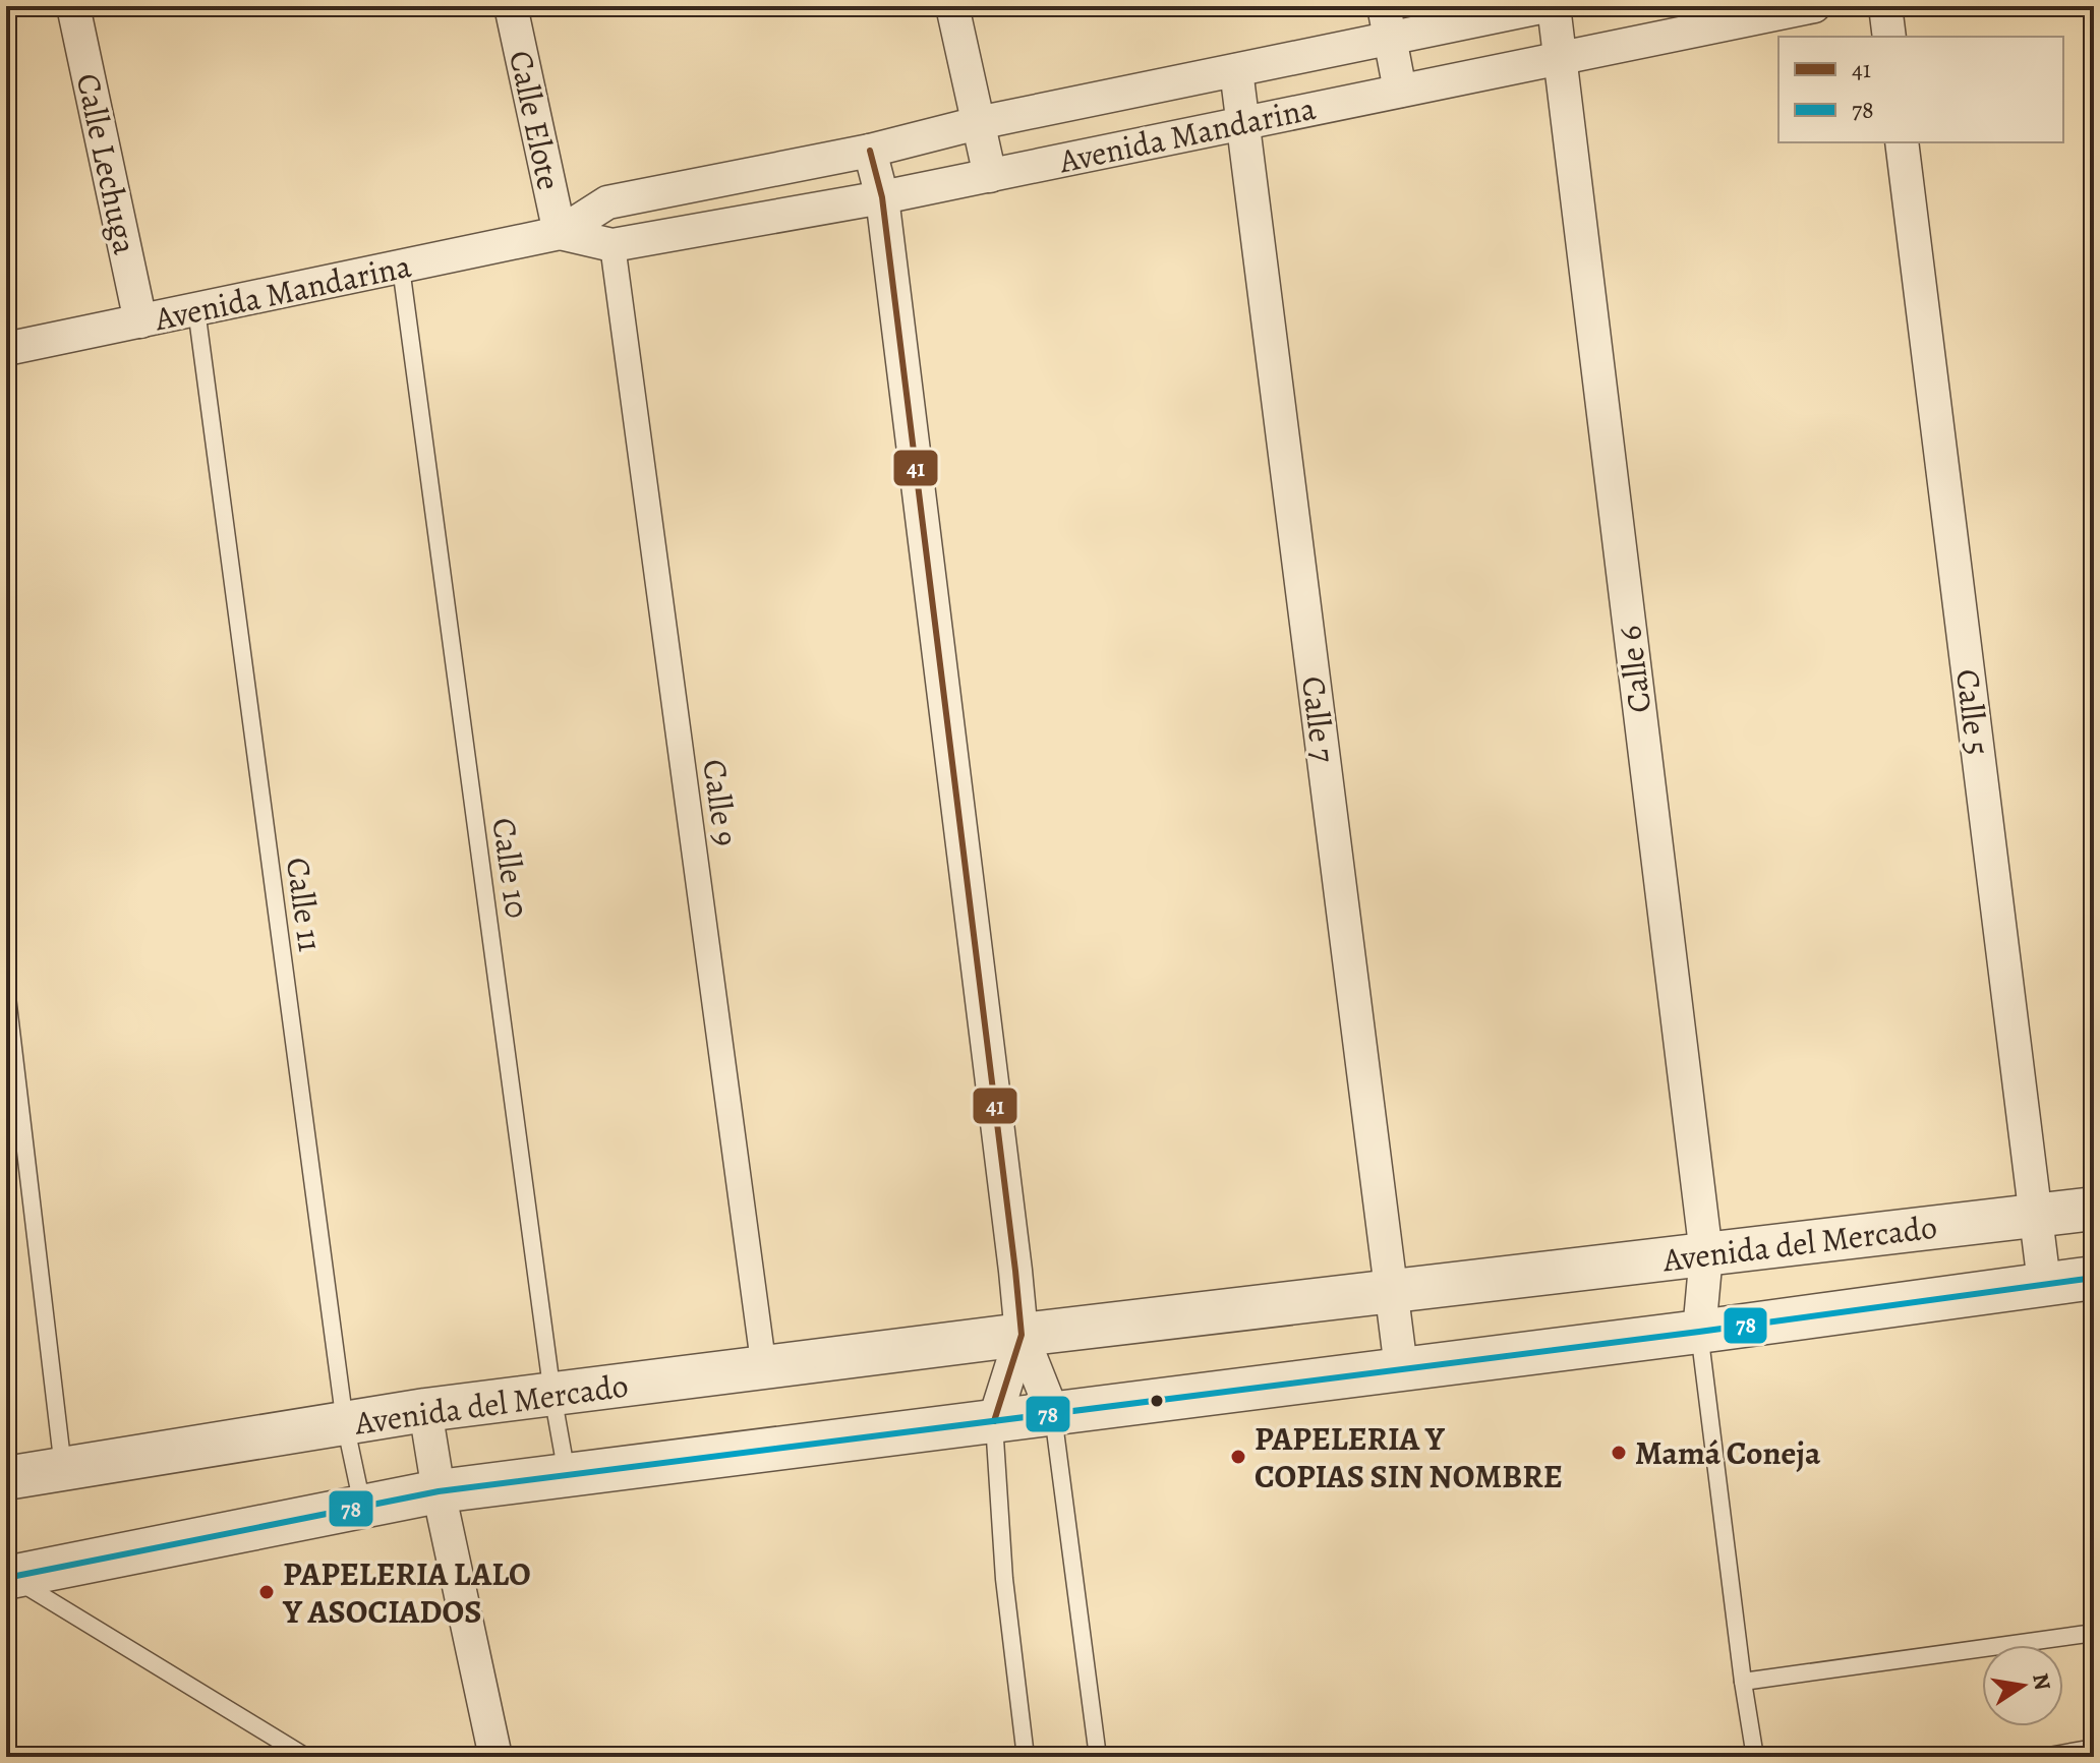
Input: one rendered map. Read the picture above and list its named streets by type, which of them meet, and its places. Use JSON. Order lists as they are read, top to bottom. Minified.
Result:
{"streets":{"street":["Calle Elote","Avenida Mandarina","Calle Lechuga","Calle 6","Calle 5","Calle 7","Calle 9","Avenida del Mercado"],"lane":["Calle 10","Calle 11"]},"crossings":[["Calle Elote","Avenida Mandarina"],["Avenida Mandarina","Calle Lechuga"],["Avenida Mandarina","Calle 6"],["Avenida Mandarina","Calle 7"],["Avenida Mandarina","Calle 9"],["Avenida Mandarina","Calle 10"],["Avenida Mandarina","Calle 11"],["Calle 6","Avenida del Mercado"],["Calle 5","Avenida del Mercado"],["Calle 7","Avenida del Mercado"],["Calle 9","Avenida del Mercado"],["Calle 10","Avenida del Mercado"],["Calle 11","Avenida del Mercado"]],"places":["Mamá Coneja","PAPELERIA Y COPIAS SIN NOMBRE","PAPELERIA LALO Y ASOCIADOS"],"lines":["transit line 41","transit line 78"],"legend":["41","78"],"north":"right"}
